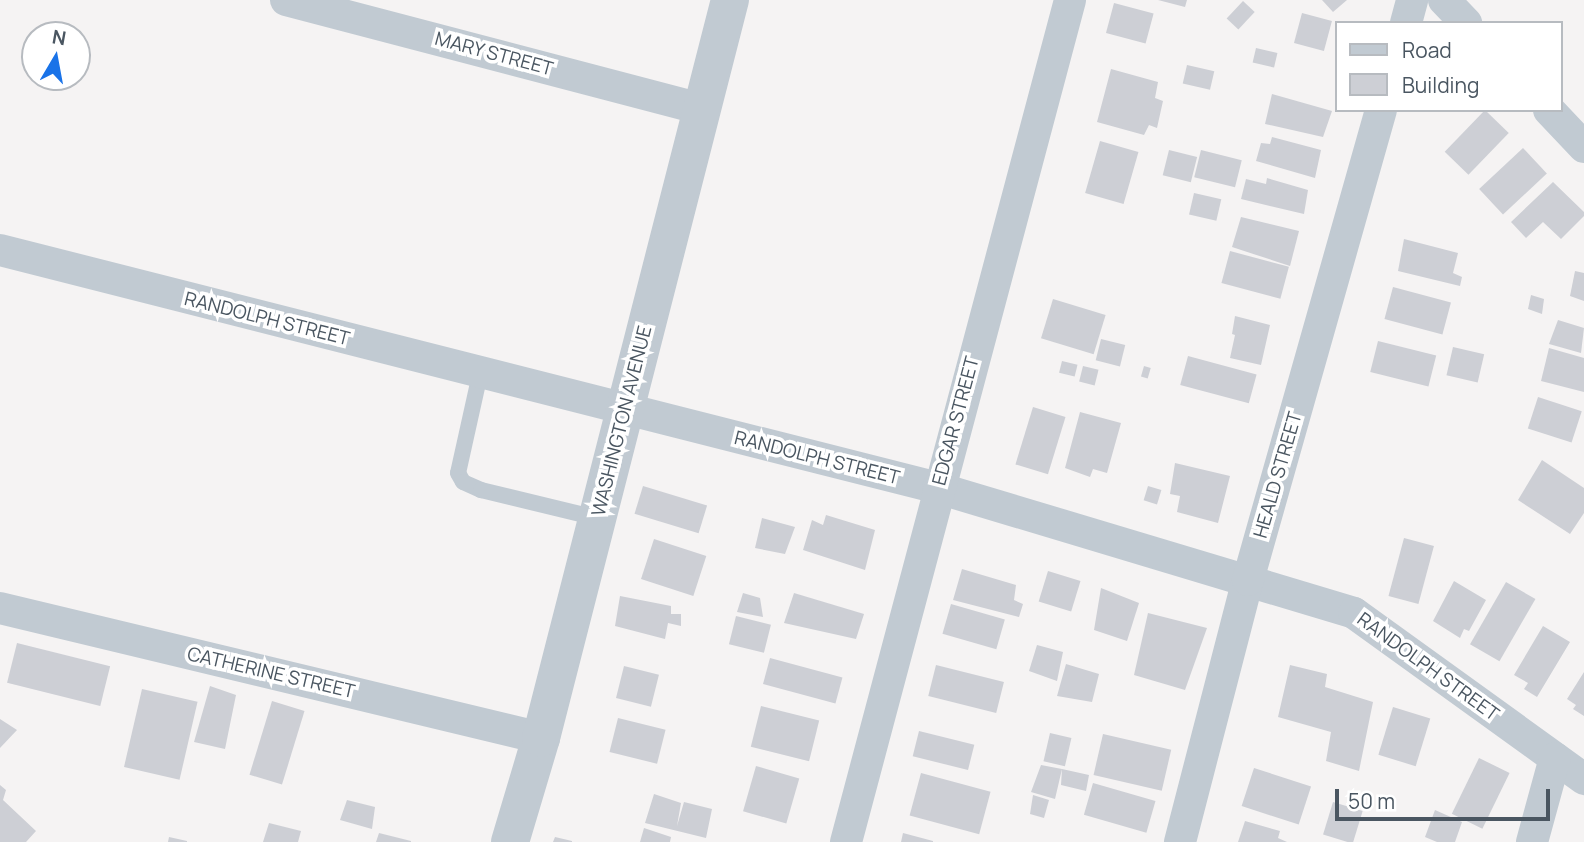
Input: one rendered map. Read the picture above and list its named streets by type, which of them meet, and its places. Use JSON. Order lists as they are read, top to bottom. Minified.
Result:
{"streets":{"street":["MARY STREET","RANDOLPH STREET","WASHINGTON AVENUE","EDGAR STREET","HEALD STREET","CATHERINE STREET"]},"crossings":[["MARY STREET","WASHINGTON AVENUE"],["RANDOLPH STREET","WASHINGTON AVENUE"],["RANDOLPH STREET","EDGAR STREET"],["RANDOLPH STREET","HEALD STREET"],["WASHINGTON AVENUE","CATHERINE STREET"]],"legend":["Road","Building"],"scale_bar":"50 m","north":"top"}
